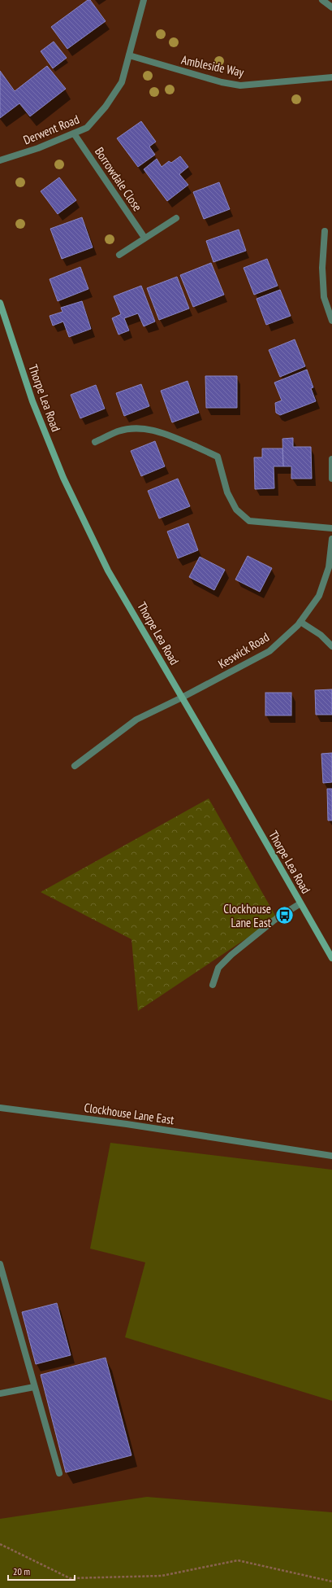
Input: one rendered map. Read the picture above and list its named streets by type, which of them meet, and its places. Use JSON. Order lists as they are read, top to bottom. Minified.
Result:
{"streets":{"main road":["Thorpe Lea Road"],"street":["Ambleside Way","Derwent Road","Borrowdale Close","Keswick Road","Clockhouse Lane East"]},"crossings":[["Ambleside Way","Derwent Road"],["Derwent Road","Borrowdale Close"],["Thorpe Lea Road","Keswick Road"]],"places":{"bus stop":["Clockhouse Lane East"]},"scale_bar":"20 m"}
